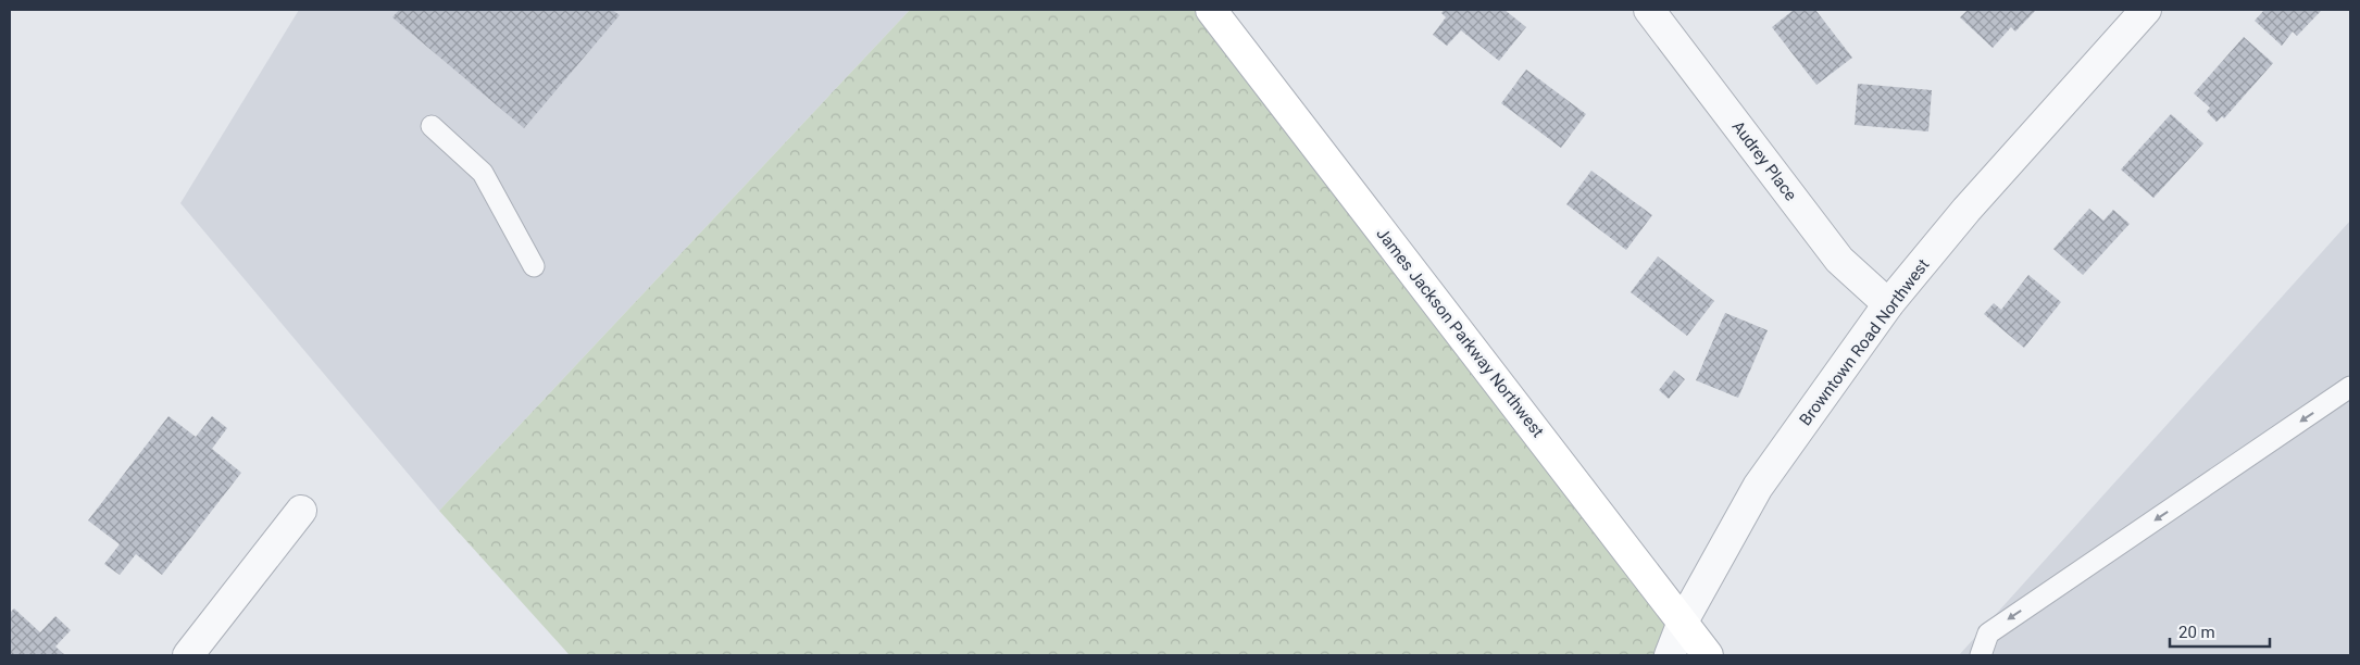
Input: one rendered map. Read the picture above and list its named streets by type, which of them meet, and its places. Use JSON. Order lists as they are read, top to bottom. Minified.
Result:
{"streets":{"main road":["James Jackson Parkway Northwest"],"street":["Audrey Place","Browntown Road Northwest"]},"crossings":[["Audrey Place","Browntown Road Northwest"],["James Jackson Parkway Northwest","Browntown Road Northwest"]],"scale_bar":"20 m"}
